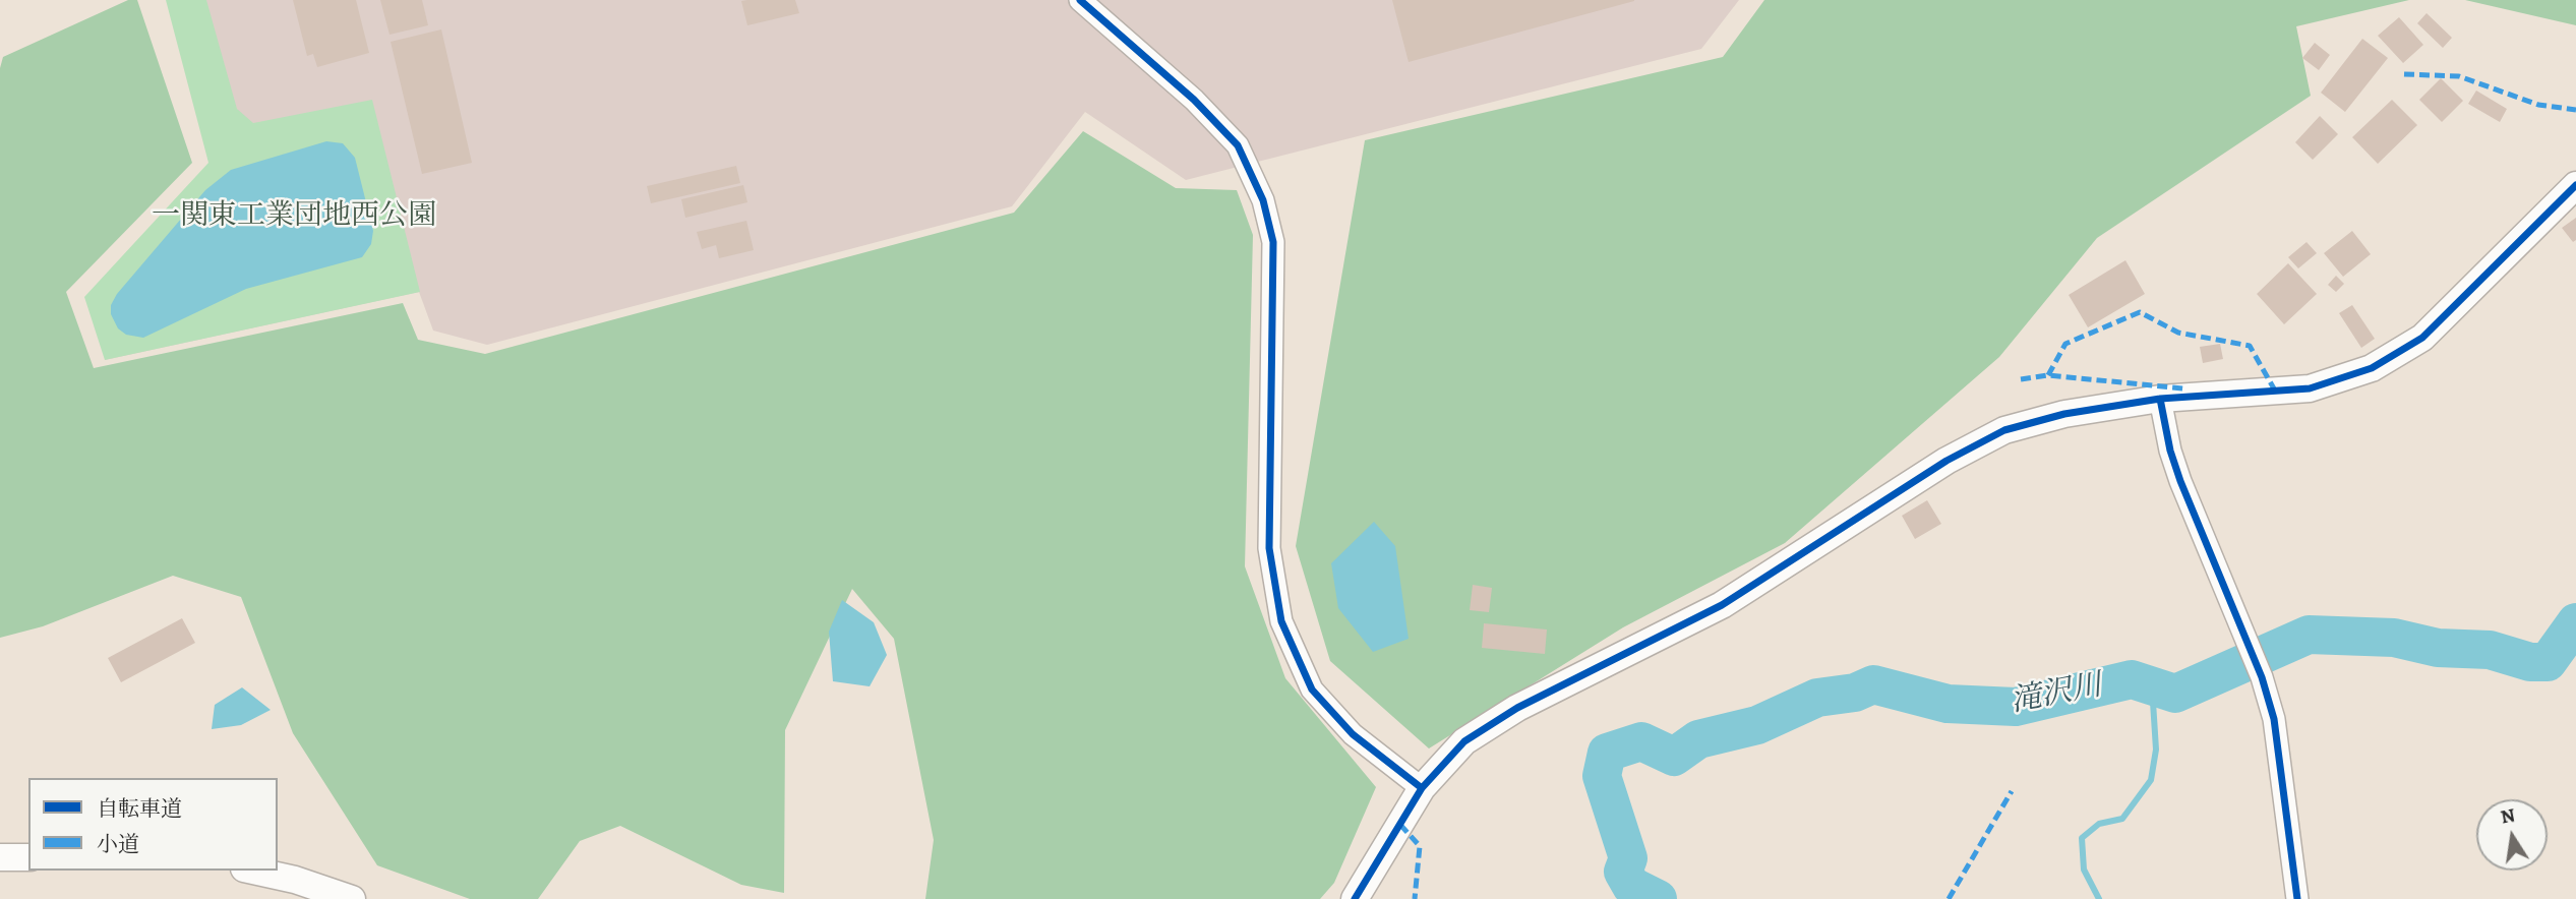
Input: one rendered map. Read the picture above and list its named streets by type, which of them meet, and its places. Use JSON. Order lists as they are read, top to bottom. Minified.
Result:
{"water":["滝沢川"],"parks":["一関東工業団地西公園"],"legend":["自転車道","小道"],"north":"top"}
